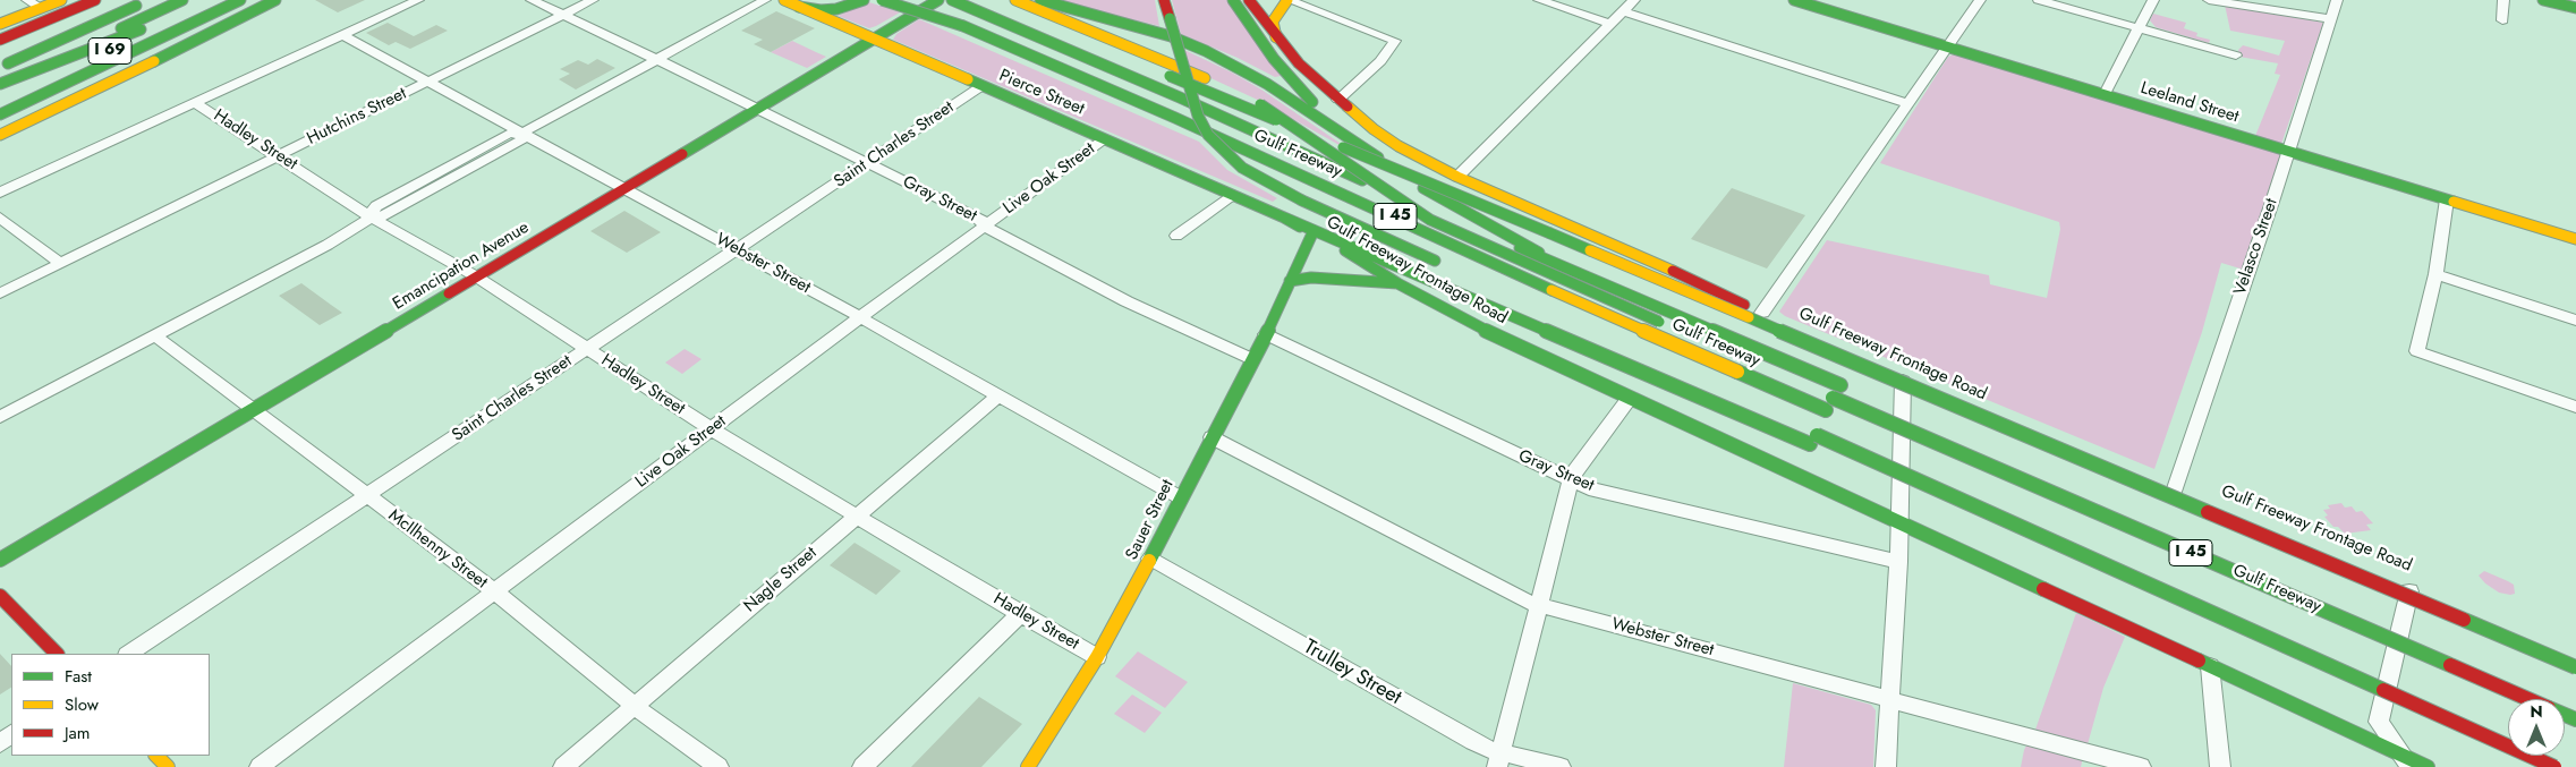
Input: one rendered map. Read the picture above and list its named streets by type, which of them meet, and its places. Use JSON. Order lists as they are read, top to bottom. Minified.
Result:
{"streets":{"main road":["I 69","Pierce Street","Leeland Street","Gulf Freeway","I 45","Emancipation Avenue","Gulf Freeway Frontage Road","Sauer Street"],"street":["Hutchins Street","Hadley Street","Saint Charles Street","Live Oak Street","Gray Street","Velasco Street","Webster Street","McIlhenny Street","Nagle Street","Trulley Street"]},"crossings":[["Pierce Street","Saint Charles Street"],["Pierce Street","Live Oak Street"],["Pierce Street","Emancipation Avenue"],["Pierce Street","Gulf Freeway Frontage Road"],["Leeland Street","Velasco Street"],["Hutchins Street","Hadley Street"],["Hutchins Street","Gray Street"],["Hutchins Street","Webster Street"],["Hadley Street","Saint Charles Street"],["Hadley Street","Live Oak Street"],["Hadley Street","Emancipation Avenue"],["Hadley Street","Sauer Street"],["Hadley Street","Nagle Street"],["Saint Charles Street","Gray Street"],["Saint Charles Street","Webster Street"],["Saint Charles Street","McIlhenny Street"],["Live Oak Street","Gray Street"],["Live Oak Street","Webster Street"],["Live Oak Street","McIlhenny Street"],["Gray Street","Emancipation Avenue"],["Gray Street","Sauer Street"],["Velasco Street","Gulf Freeway Frontage Road"],["Webster Street","Emancipation Avenue"],["Webster Street","Sauer Street"],["Webster Street","Nagle Street"],["Emancipation Avenue","McIlhenny Street"],["Gulf Freeway Frontage Road","Sauer Street"],["Sauer Street","Trulley Street"],["McIlhenny Street","Nagle Street"]],"legend":["Fast","Slow","Jam"],"north":"top"}
